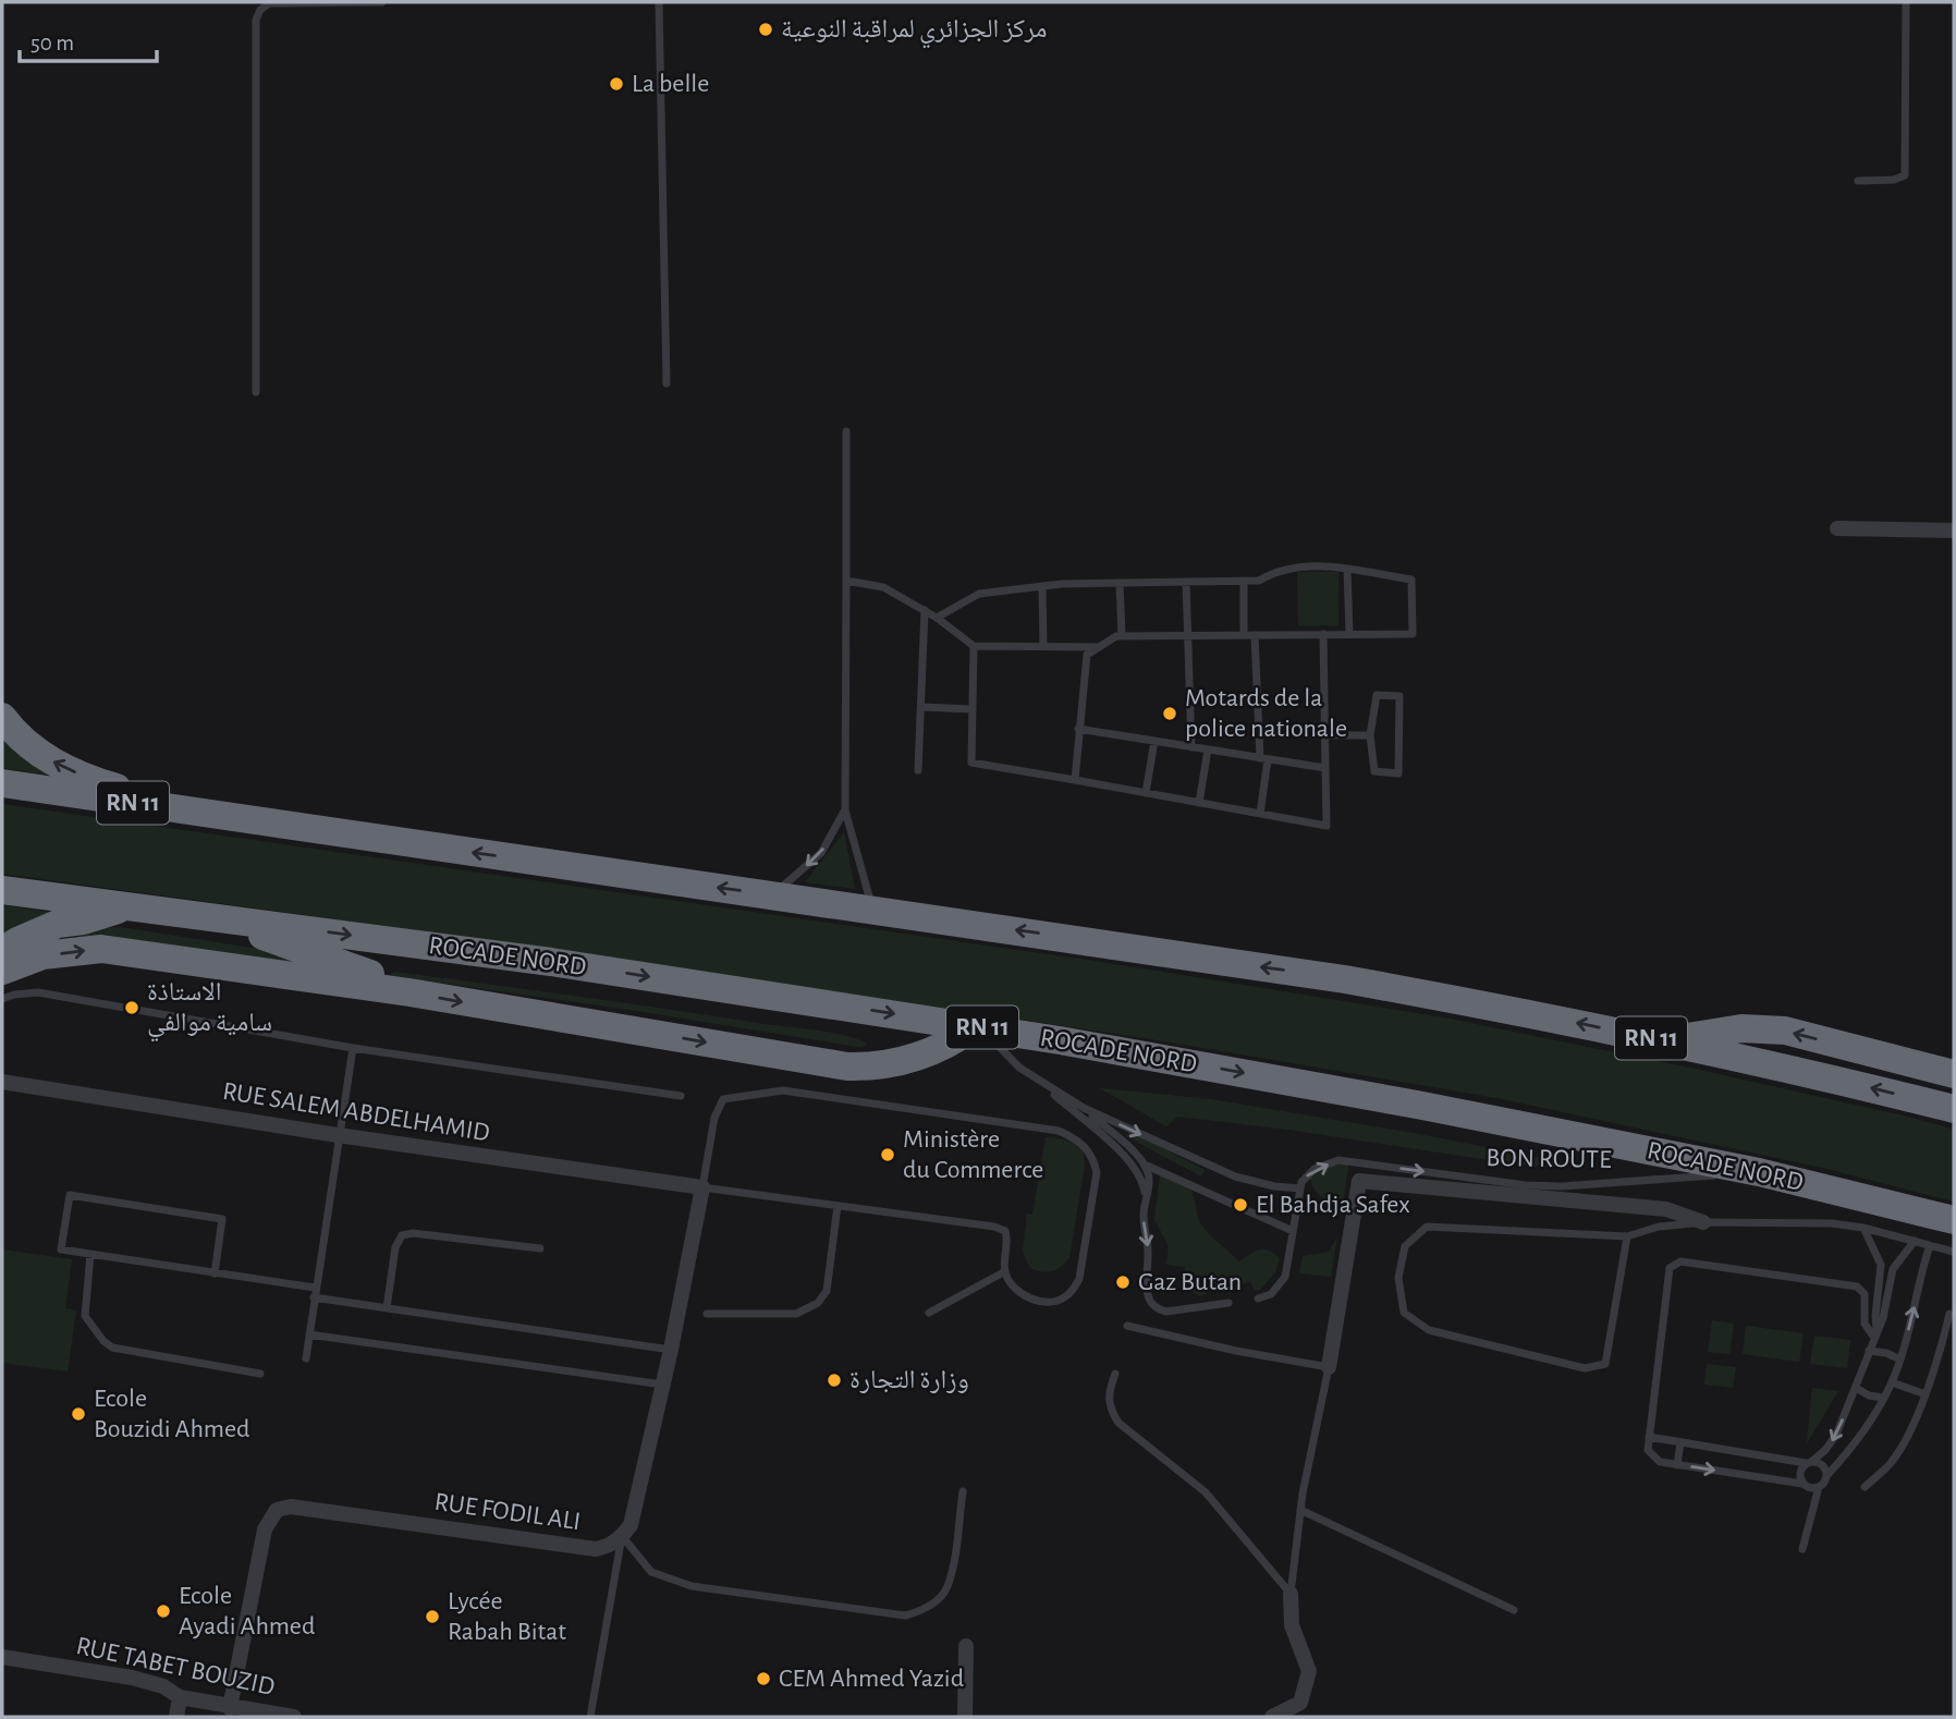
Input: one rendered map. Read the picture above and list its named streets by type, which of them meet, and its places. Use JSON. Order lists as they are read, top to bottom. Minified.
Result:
{"streets":{"highway":["RN 11","ROCADE NORD"],"street":["RUE SALEM ABDELHAMID","RUE FODIL ALI","RUE TABET BOUZID"],"lane":["BON ROUTE"]},"crossings":[["ROCADE NORD","BON ROUTE"],["RUE FODIL ALI","RUE TABET BOUZID"]],"one_way":["BON ROUTE"],"places":["مركز الجزائري لمراقبة النوعية","La belle","Motards de la police nationale","الاستاذة سامية موالفي","Ministère du Commerce","El Bahdja Safex","Gaz Butan","وزارة التجارة","Ecole Bouzidi Ahmed","Ecole Ayadi Ahmed","Lycée Rabah Bitat","CEM Ahmed Yazid"],"scale_bar":"50 m"}
